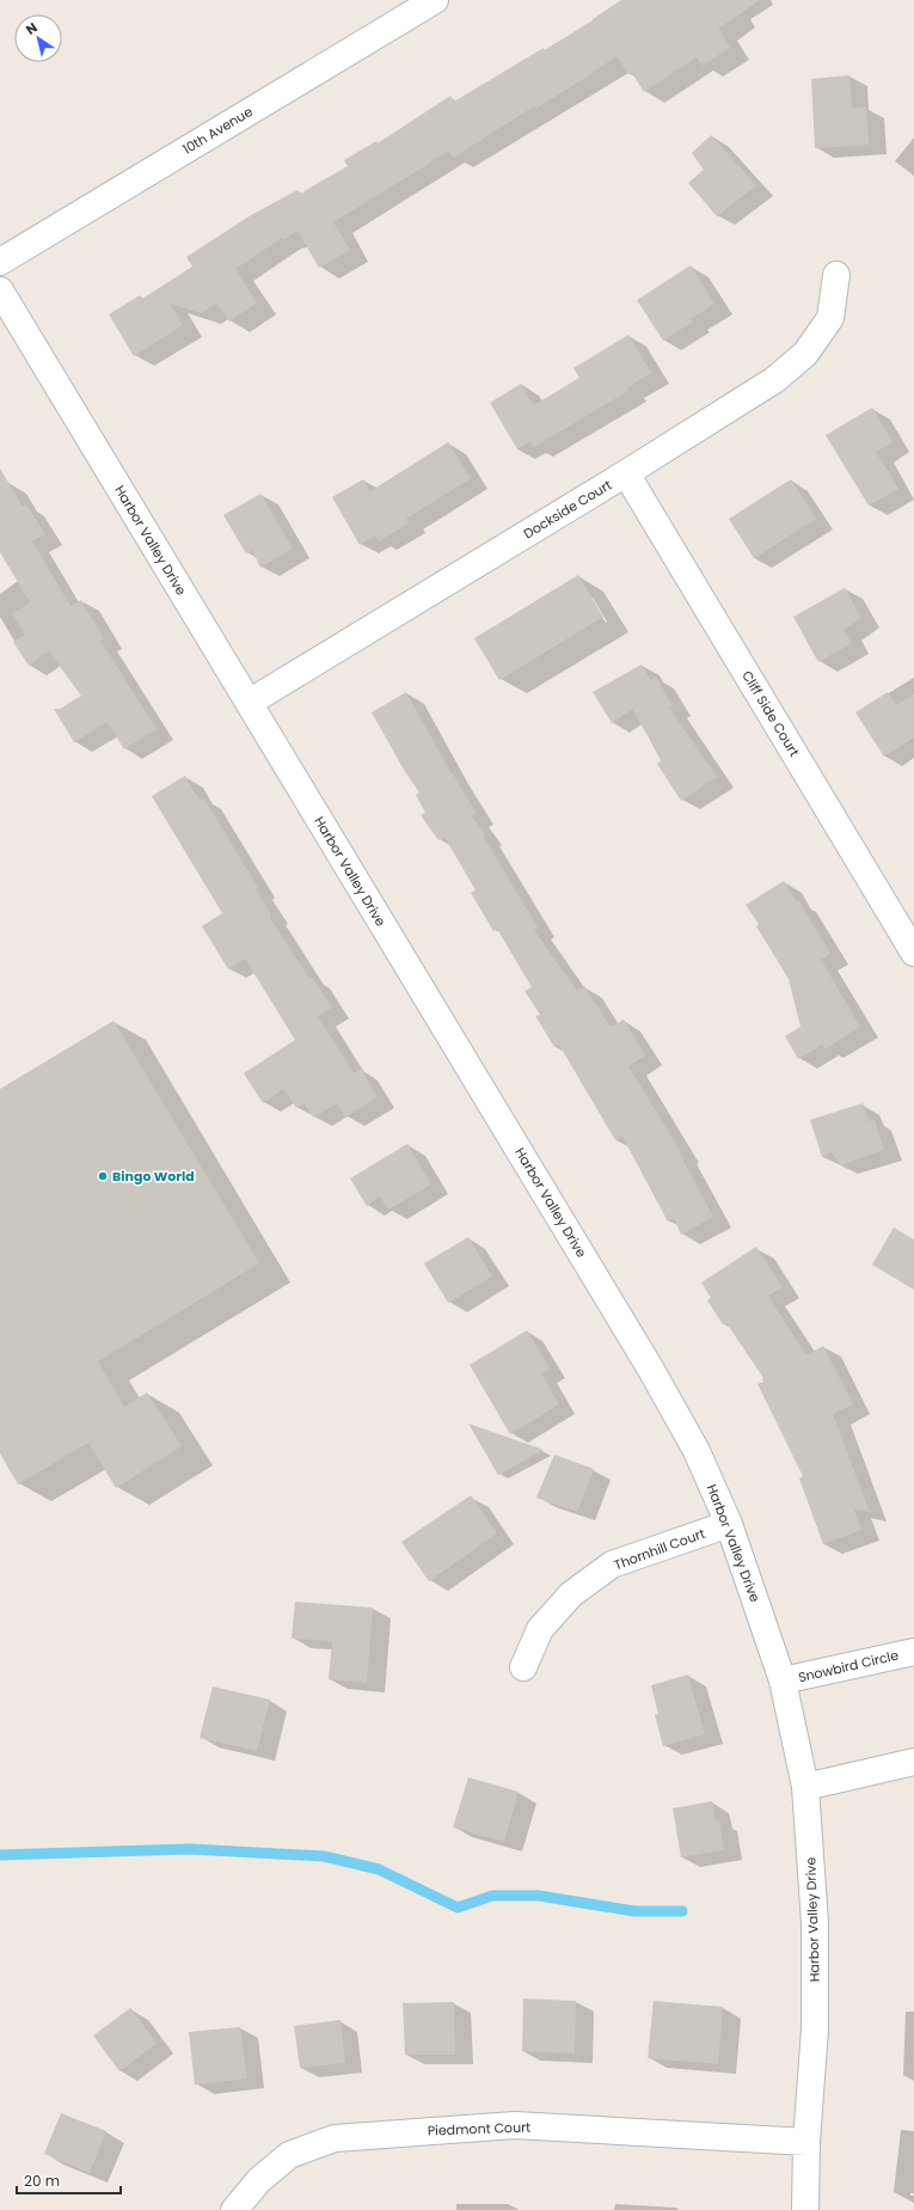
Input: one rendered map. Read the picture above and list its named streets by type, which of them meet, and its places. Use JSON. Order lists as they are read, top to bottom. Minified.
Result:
{"streets":{"street":["10th Avenue","Dockside Court","Harbor Valley Drive","Cliff Side Court","Thornhill Court","Snowbird Circle","Piedmont Court"]},"crossings":[["Dockside Court","Harbor Valley Drive"],["Dockside Court","Cliff Side Court"],["Harbor Valley Drive","Thornhill Court"],["Harbor Valley Drive","Snowbird Circle"],["Harbor Valley Drive","Piedmont Court"]],"places":["Bingo World"],"scale_bar":"20 m","north":"top left"}
